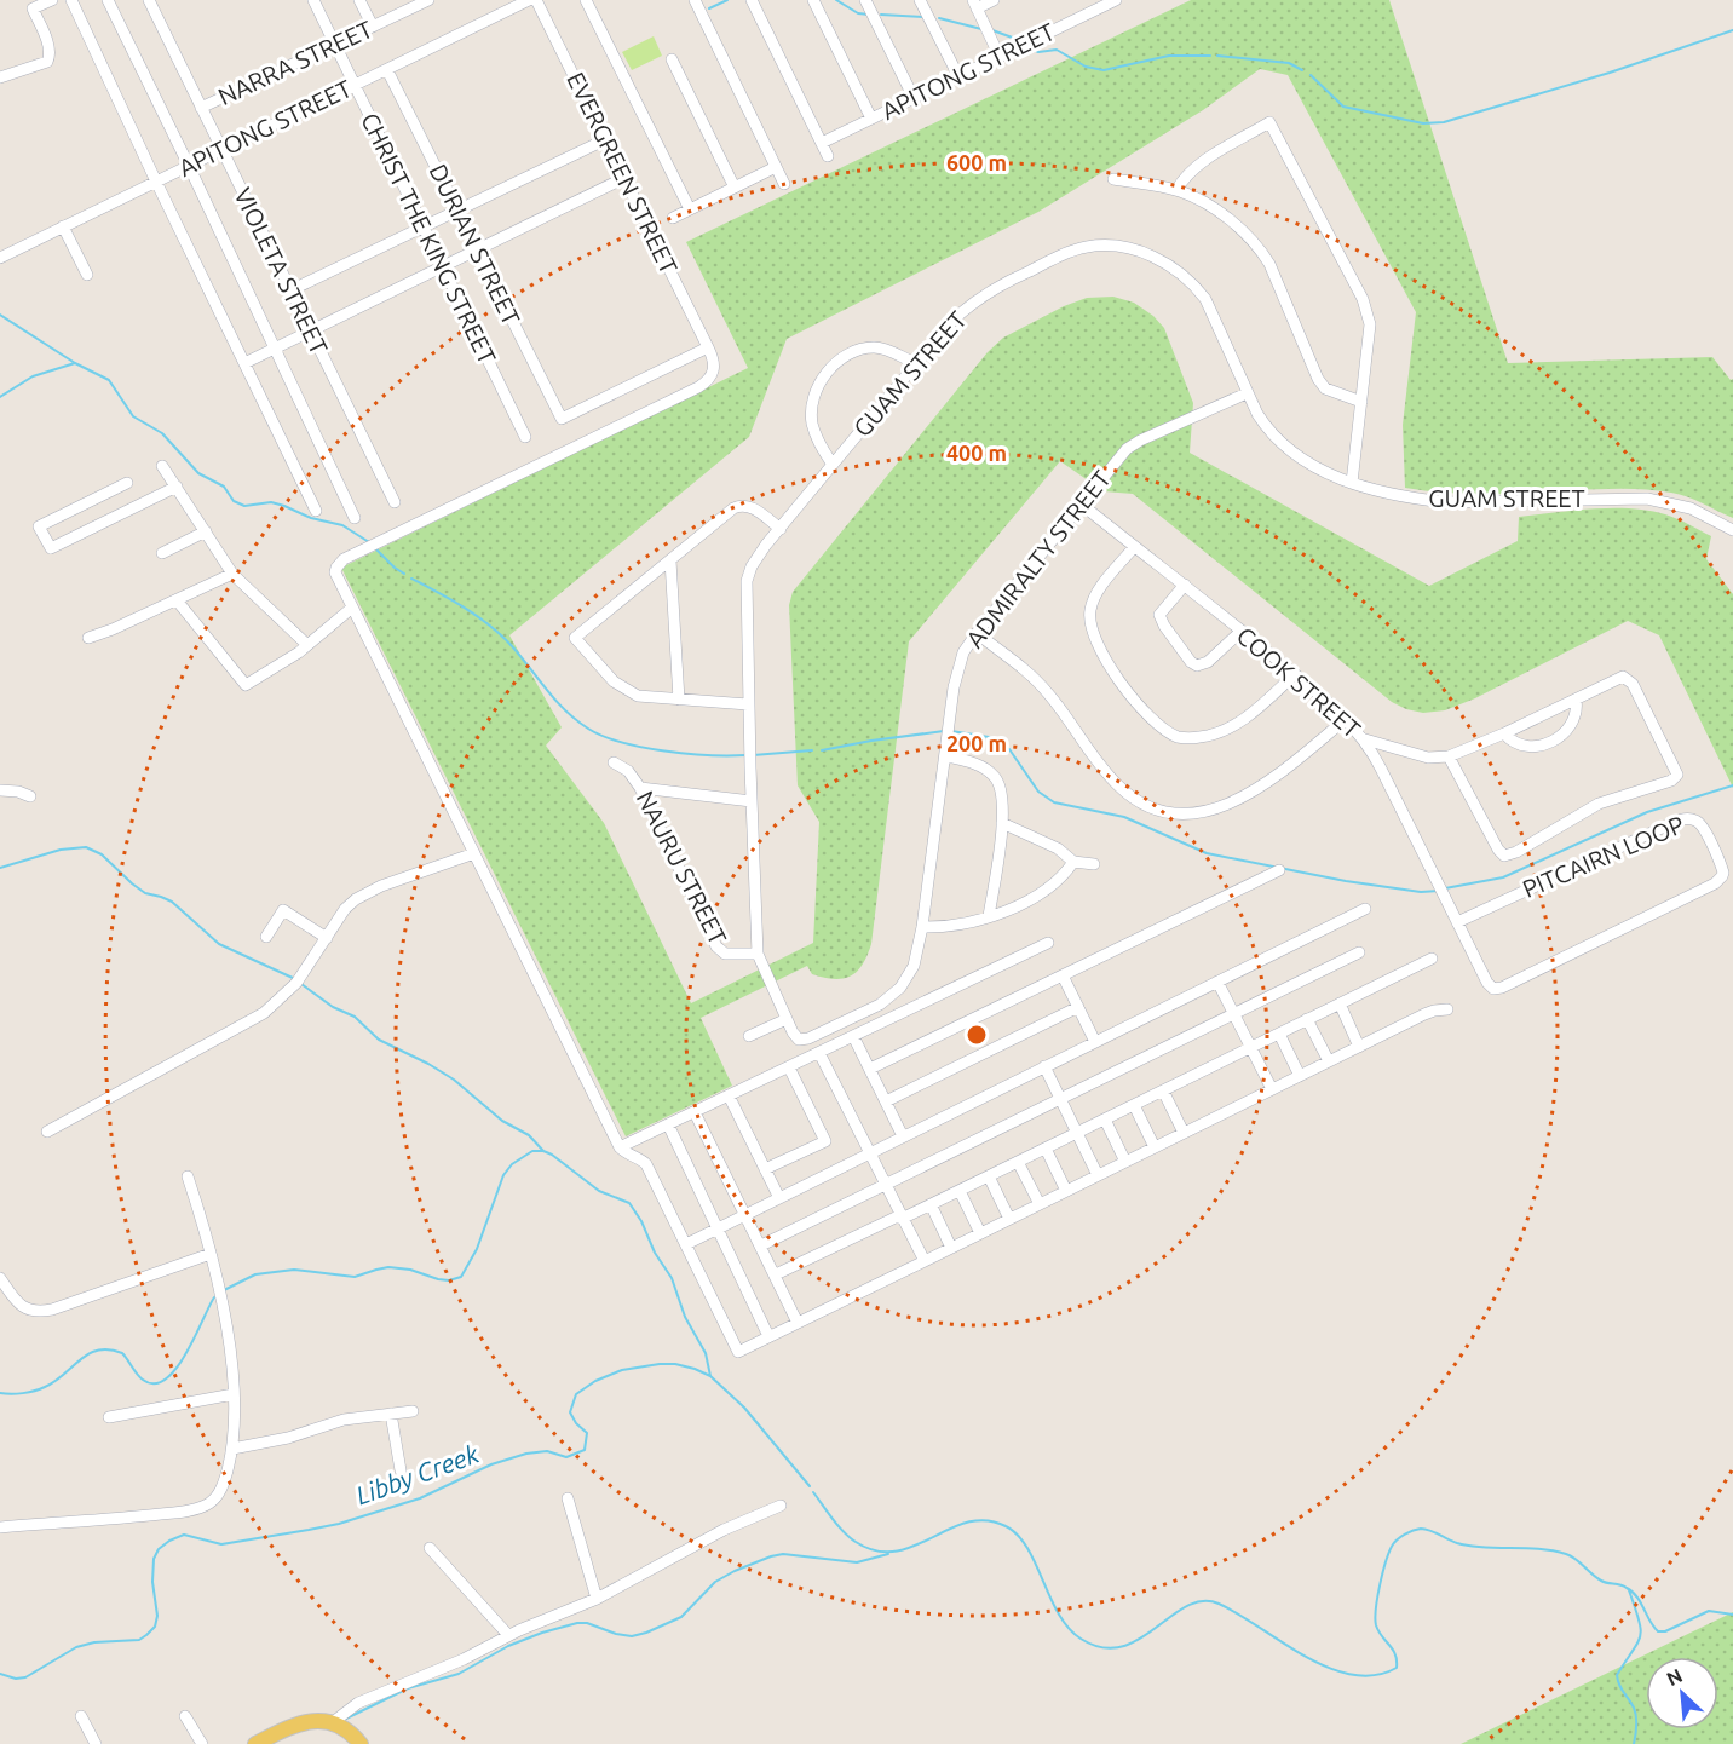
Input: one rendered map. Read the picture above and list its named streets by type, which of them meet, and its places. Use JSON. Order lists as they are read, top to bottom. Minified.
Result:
{"streets":{"street":["NARRA STREET","APITONG STREET","EVERGREEN STREET","CHRIST THE KING STREET","DURIAN STREET","VIOLETA STREET","GUAM STREET","ADMIRALTY STREET","COOK STREET","PITCAIRN LOOP","NAURU STREET"]},"crossings":[["NARRA STREET","CHRIST THE KING STREET"],["NARRA STREET","VIOLETA STREET"],["APITONG STREET","CHRIST THE KING STREET"],["APITONG STREET","DURIAN STREET"],["APITONG STREET","VIOLETA STREET"],["EVERGREEN STREET","DURIAN STREET"],["GUAM STREET","ADMIRALTY STREET"],["GUAM STREET","NAURU STREET"],["ADMIRALTY STREET","COOK STREET"],["COOK STREET","PITCAIRN LOOP"]],"water":["Libby Creek"],"north":"top left","rings":["600 m","400 m","200 m"]}
